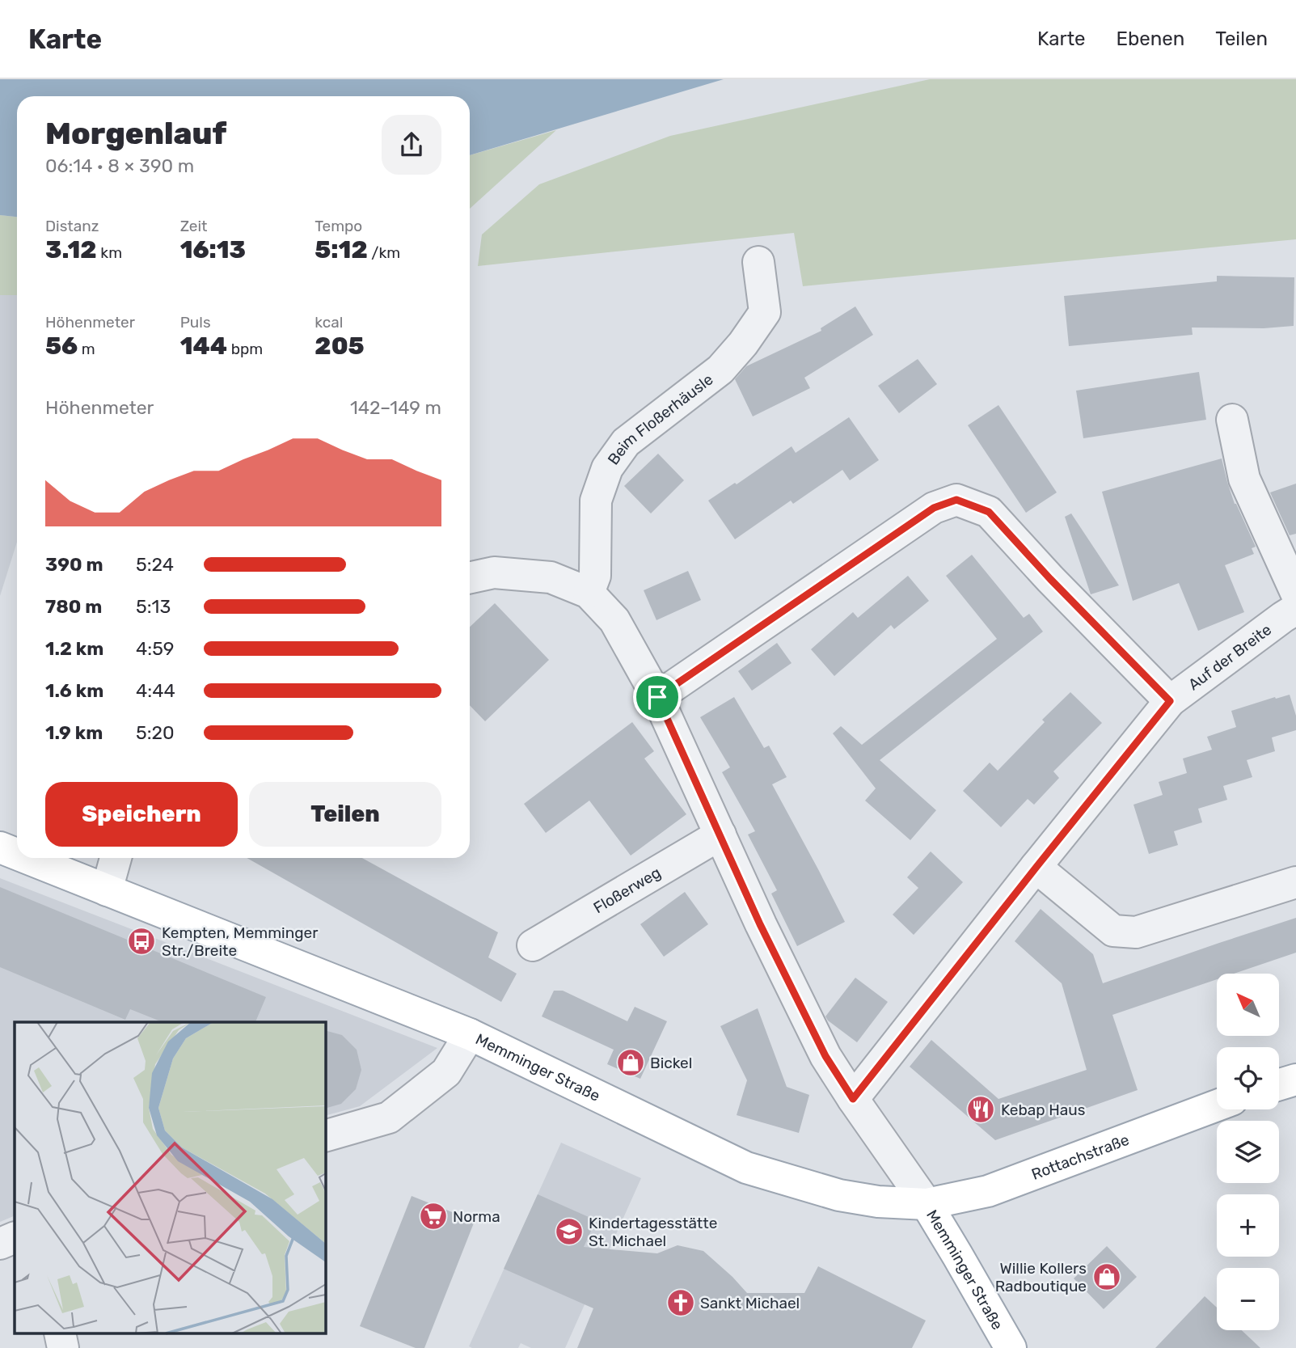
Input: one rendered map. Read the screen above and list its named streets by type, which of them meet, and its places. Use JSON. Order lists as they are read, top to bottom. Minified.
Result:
{"streets":{"main road":["Memminger Straße","Rottachstraße"],"street":["Beim Floßerhäusle","Auf der Breite","Floßerweg"]},"crossings":[["Memminger Straße","Rottachstraße"]],"places":{"bus stop":["Kempten, Memminger Str./Breite"],"shop":["Bickel","Willie Kollers Radboutique"],"restaurant":["Kebap Haus"],"supermarket":["Norma"],"school or university":["Kindertagesstätte St. Michael"],"church":["Sankt Michael"]},"north":"top left","page":{"header":"Karte","nav":["Karte","Ebenen","Teilen"],"heading":["Morgenlauf","06:14 · 8 × 390 m"],"stats":[["Distanz","3.12 km"],["Zeit","16:13"],["Tempo","5:12 /km"],["Höhenmeter","56 m"],["Puls","144 bpm"],["kcal","205"]],"chart":["Höhenmeter","142–149 m"],"list":[{"name":"390 m","note":"5:24"},{"name":"780 m","note":"5:13"},{"name":"1.2 km","note":"4:59"},{"name":"1.6 km","note":"4:44"},{"name":"1.9 km","note":"5:20"}],"buttons":["Speichern","Teilen"],"map_buttons":["+","−"]}}
